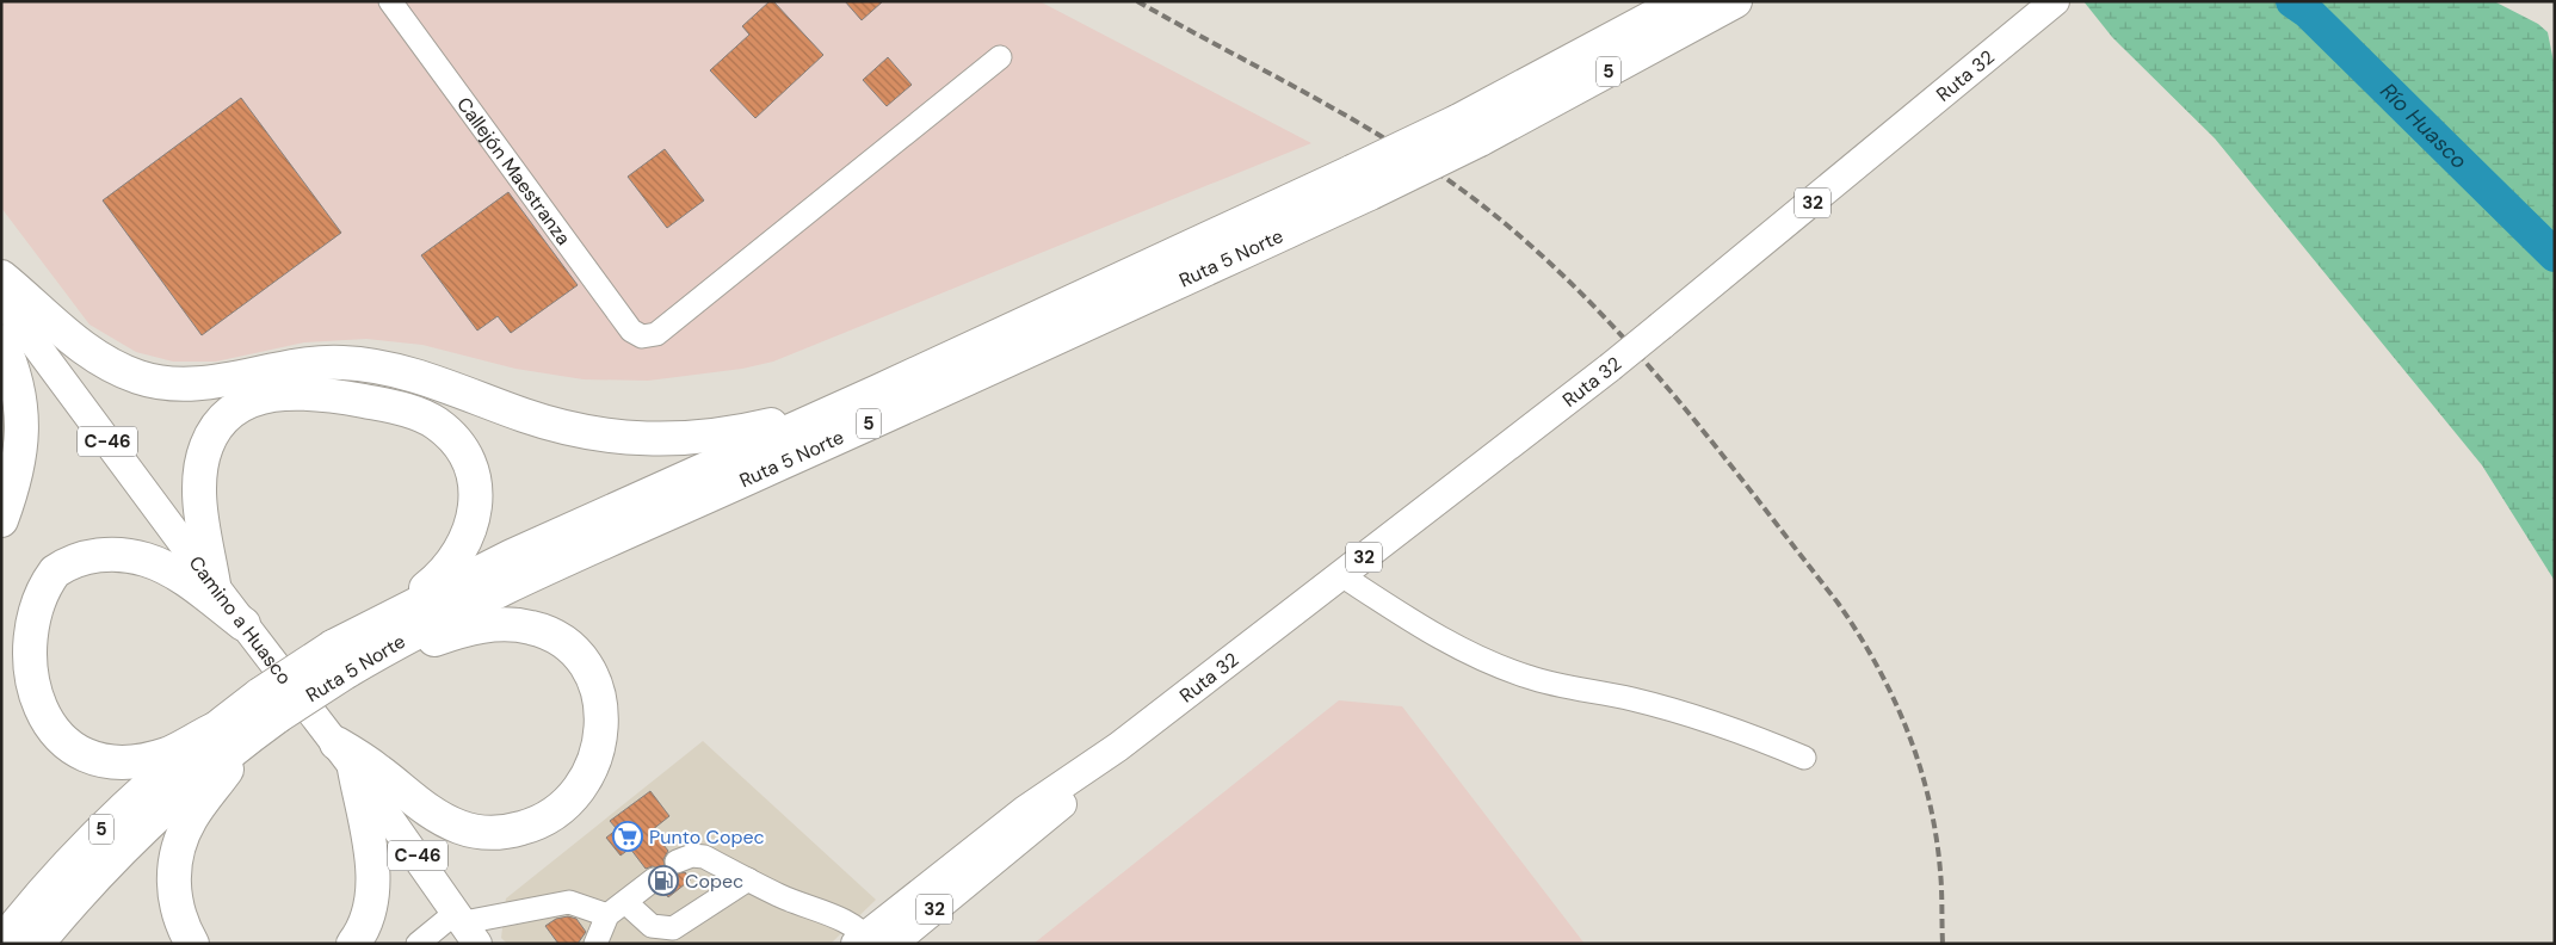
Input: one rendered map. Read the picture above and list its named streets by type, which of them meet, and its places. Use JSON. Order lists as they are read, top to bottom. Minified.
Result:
{"streets":{"highway":["5","Ruta 5 Norte"],"main road":["Ruta 32","32","C-46","Camino a Huasco"],"street":["Callejón Maestranza"]},"water":["Río Huasco"],"places":{"supermarket":["Punto Copec"],"fuel station":["Copec"]}}
